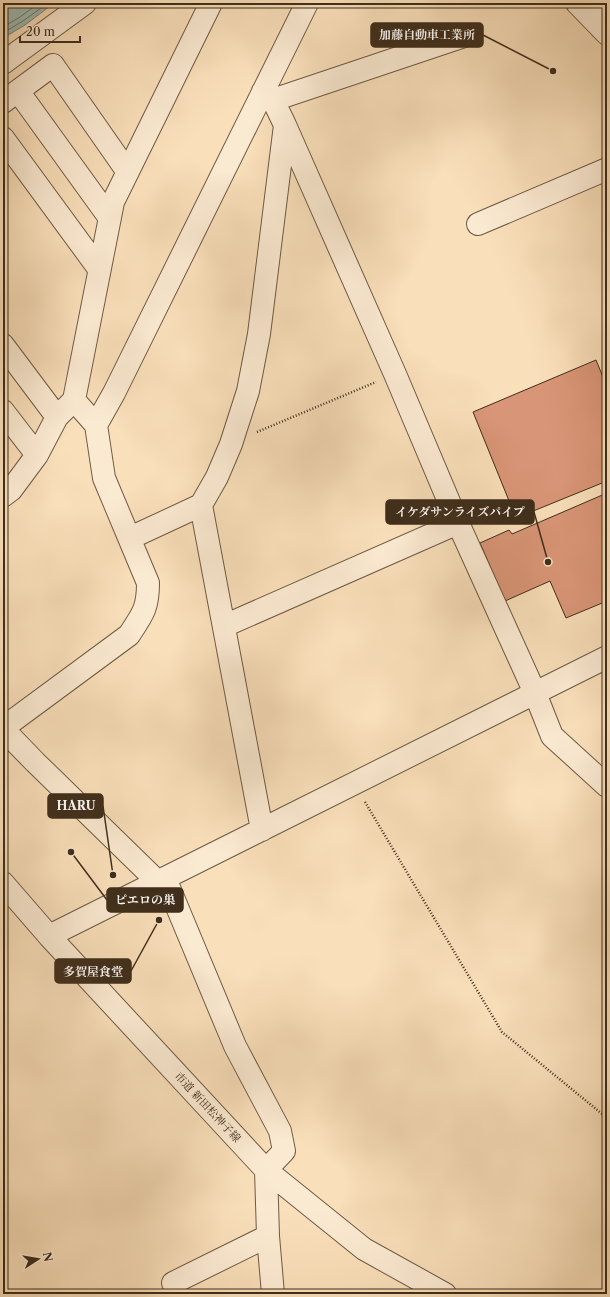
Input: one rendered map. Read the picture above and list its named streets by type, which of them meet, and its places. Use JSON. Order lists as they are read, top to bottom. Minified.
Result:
{"streets":{"street":["市道 新田松神子線"]},"places":["加藤自動車工業所","イケダサンライズパイプ","ピエロの巣","HARU","多賀屋食堂"],"scale_bar":"20 m","north":"right"}
